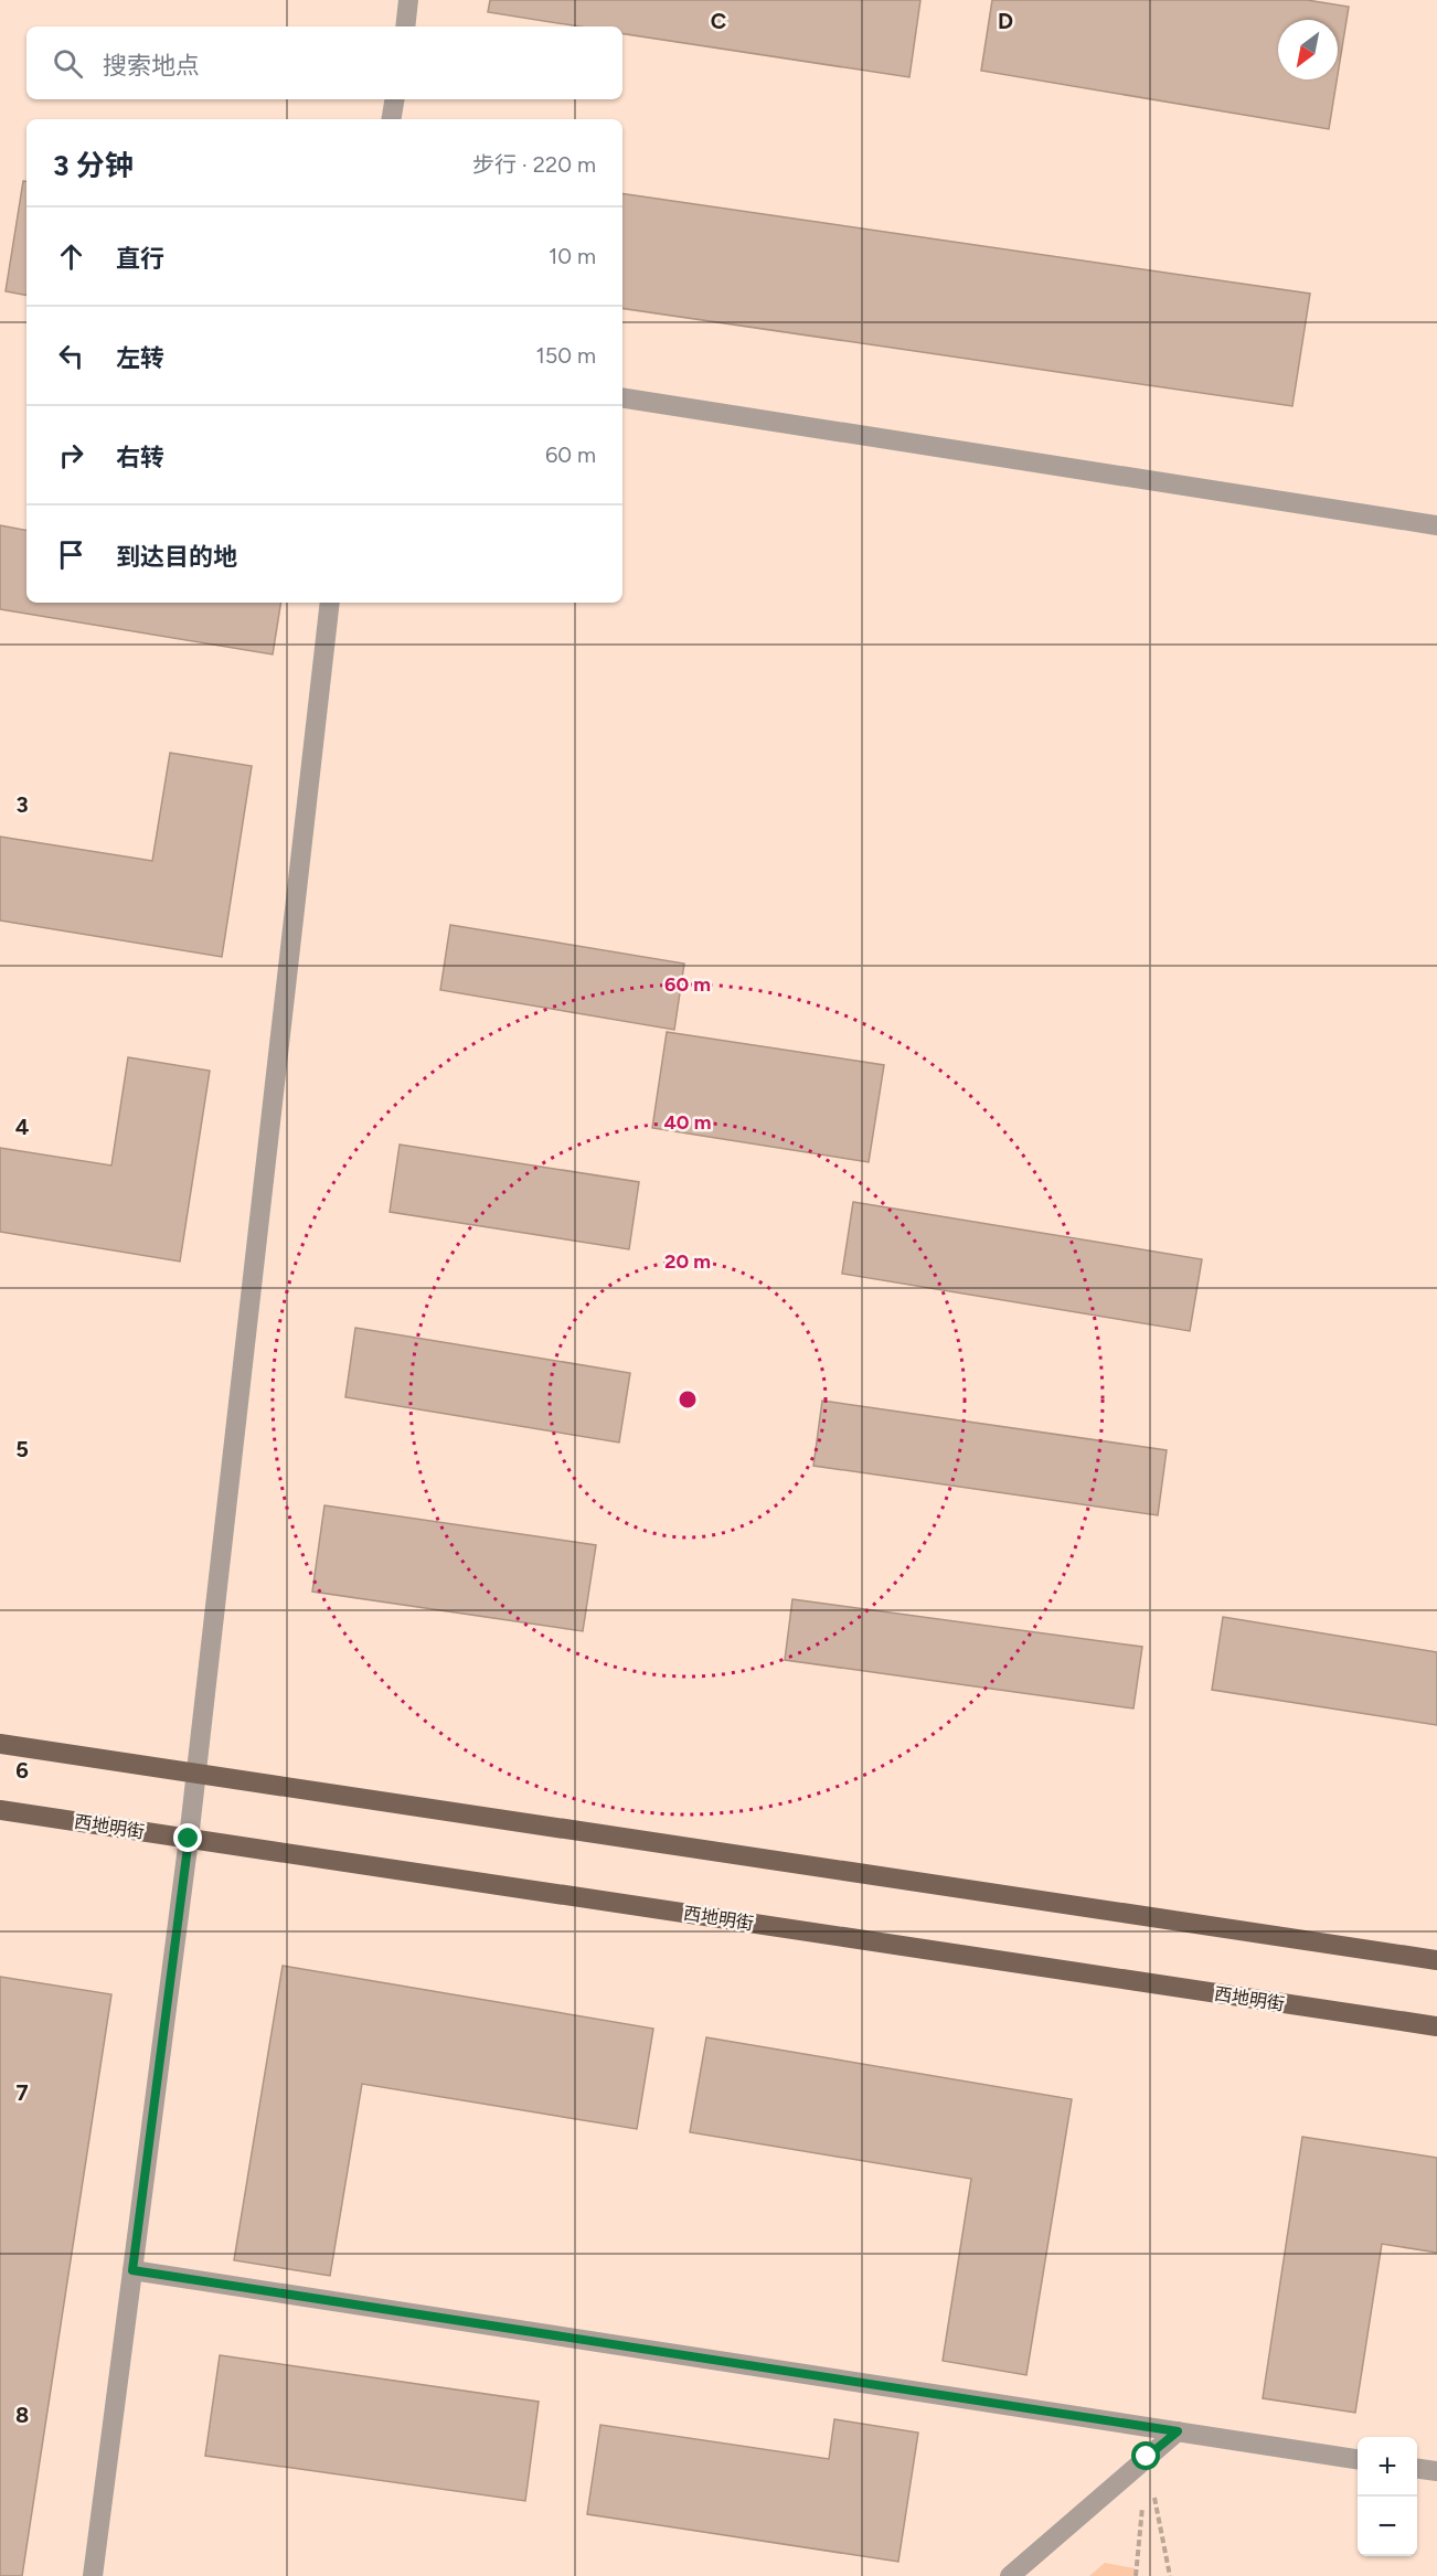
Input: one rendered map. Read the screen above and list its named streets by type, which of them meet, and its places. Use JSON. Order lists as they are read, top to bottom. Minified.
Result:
{"streets":{"main road":["西地明街"]},"north":"bottom left","page":{"search":"搜索地点","heading":["3 分钟","步行 · 220 m"],"list":[["直行","10 m"],["左转","150 m"],["右转","60 m"],"到达目的地"],"map_buttons":["+","−"]},"grid":{"columns":["C","D"],"rows":["3","4","5","6","7","8"]},"rings":["60 m","40 m","20 m"]}
